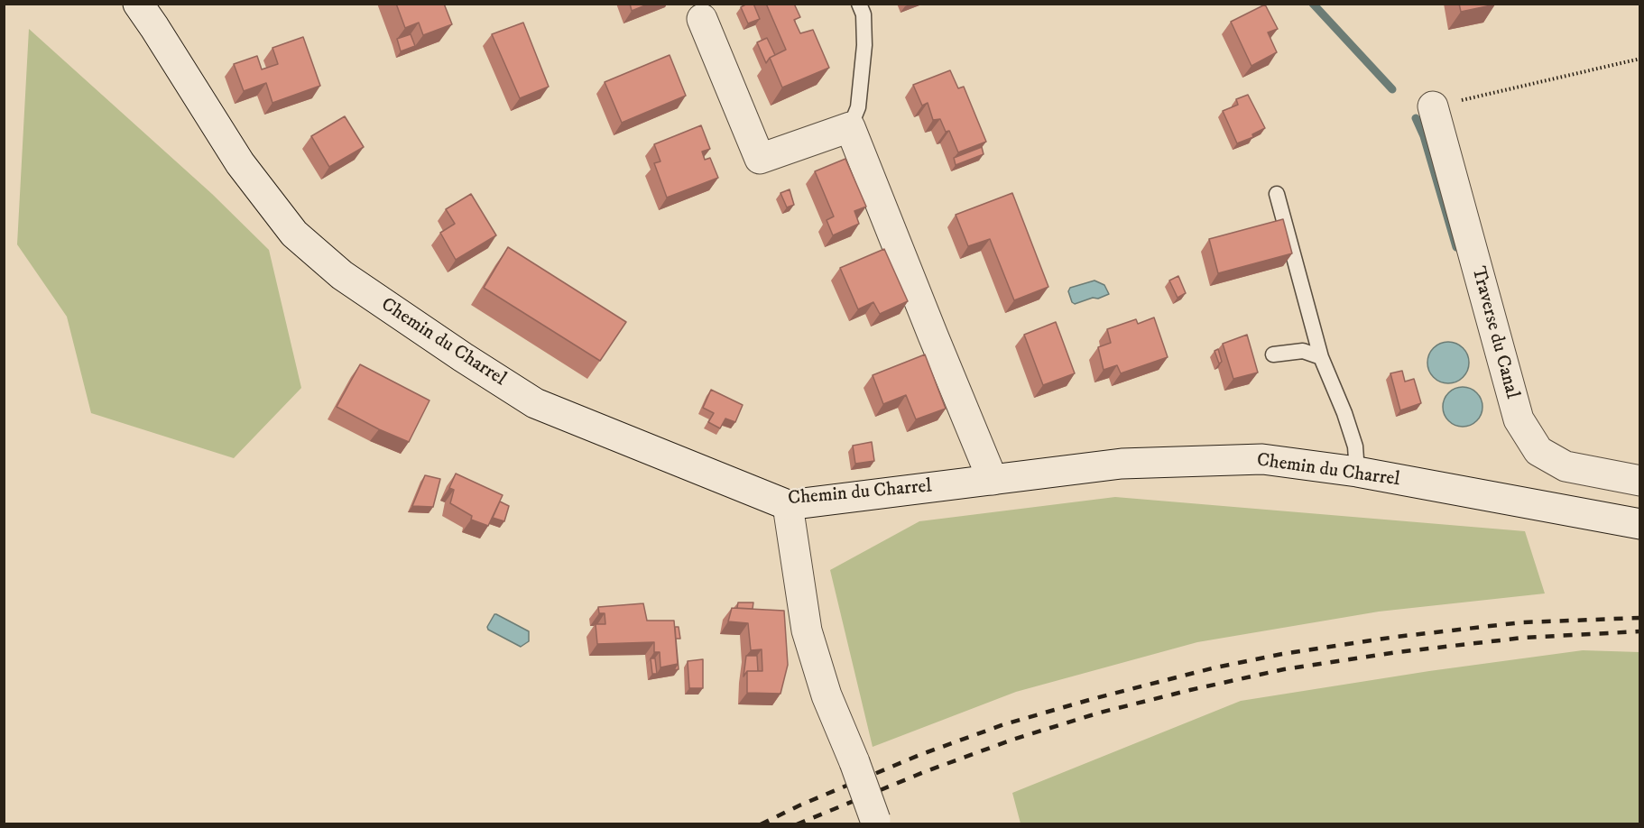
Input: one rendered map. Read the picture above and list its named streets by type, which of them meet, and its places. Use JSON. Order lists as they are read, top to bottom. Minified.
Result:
{"streets":{"street":["Traverse du Canal","Chemin du Charrel"]}}
